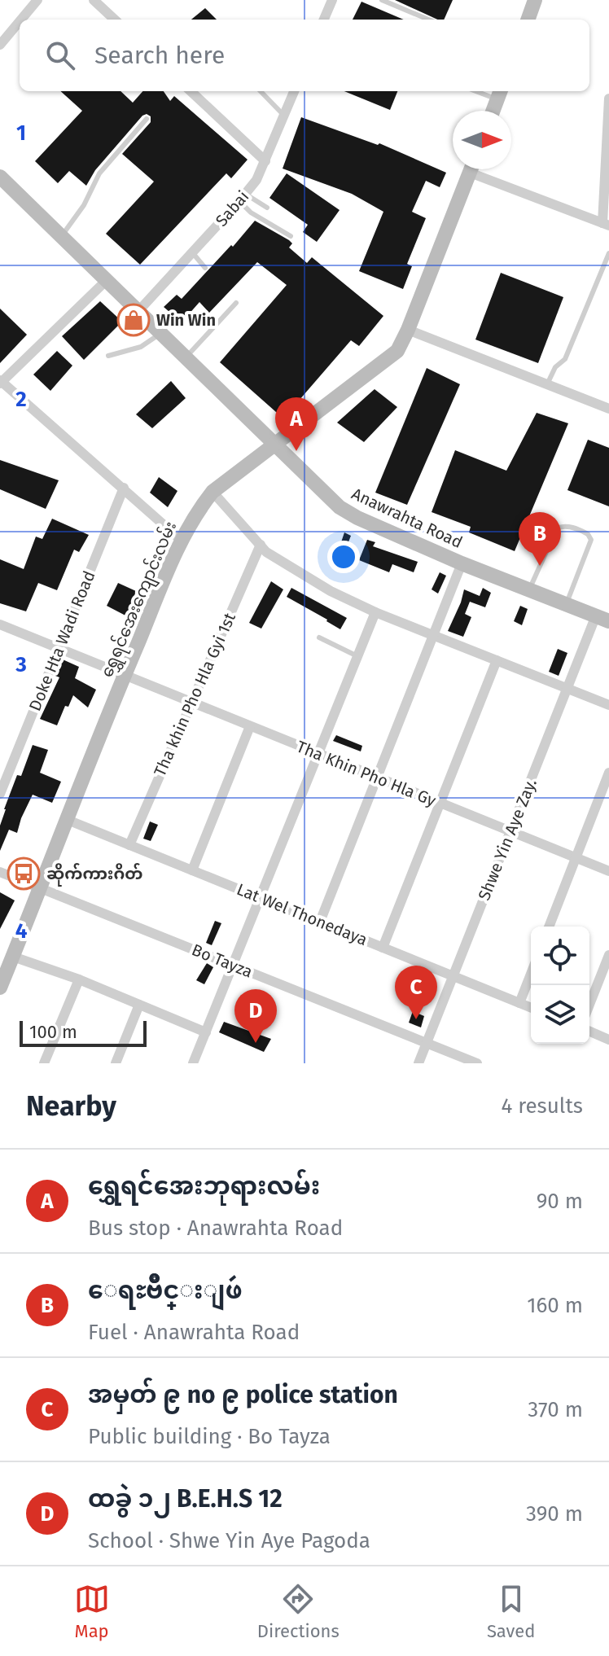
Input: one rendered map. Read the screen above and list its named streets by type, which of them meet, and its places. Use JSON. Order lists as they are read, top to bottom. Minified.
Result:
{"streets":{"street":["Sabai","Anawrahta Road","ရွှေရင်အေးကျောင်းလမ်း","Doke Hta Wadi Road","Tha khin Pho Hla Gyi 1st","Tha Khin Pho Hla Gy","Shwe Yin Aye Zay.","Lat Wel Thonedaya","Bo Tayza"]},"crossings":[["Sabai","Anawrahta Road"],["Anawrahta Road","ရွှေရင်အေးကျောင်းလမ်း"],["Anawrahta Road","Shwe Yin Aye Zay."],["ရွှေရင်အေးကျောင်းလမ်း","Tha Khin Pho Hla Gy"],["ရွှေရင်အေးကျောင်းလမ်း","Lat Wel Thonedaya"],["ရွှေရင်အေးကျောင်းလမ်း","Bo Tayza"],["Doke Hta Wadi Road","Tha Khin Pho Hla Gy"],["Tha khin Pho Hla Gyi 1st","Tha Khin Pho Hla Gy"],["Tha khin Pho Hla Gyi 1st","Lat Wel Thonedaya"],["Tha Khin Pho Hla Gy","Shwe Yin Aye Zay."],["Shwe Yin Aye Zay.","Lat Wel Thonedaya"],["Shwe Yin Aye Zay.","Bo Tayza"]],"places":{"shop":["Win Win"],"bus stop":["ဆိုက်ကားဂိတ်"]},"scale_bar":"100 m","north":"right","page":{"search":"Search here","pins":["A","B","C","D"],"scale":"100 m","heading":["Nearby","4 results"],"list":[{"mark":"A","name":"ရွှေရင်အေးဘုရားလမ်း","note":"Bus stop · Anawrahta Road","value":"90 m"},{"mark":"B","name":"ေရႊဗ်ိဳင္းျဖဴ","note":"Fuel · Anawrahta Road","value":"160 m"},{"mark":"C","name":"အမှတ် ၉ no ၉ police station","note":"Public building · Bo Tayza","value":"370 m"},{"mark":"D","name":"ထခွဲ ၁၂ B.E.H.S 12","note":"School · Shwe Yin Aye Pagoda","value":"390 m"}],"nav":["Map","Directions","Saved"]},"grid":{"rows":["1","2","3","4"]}}
